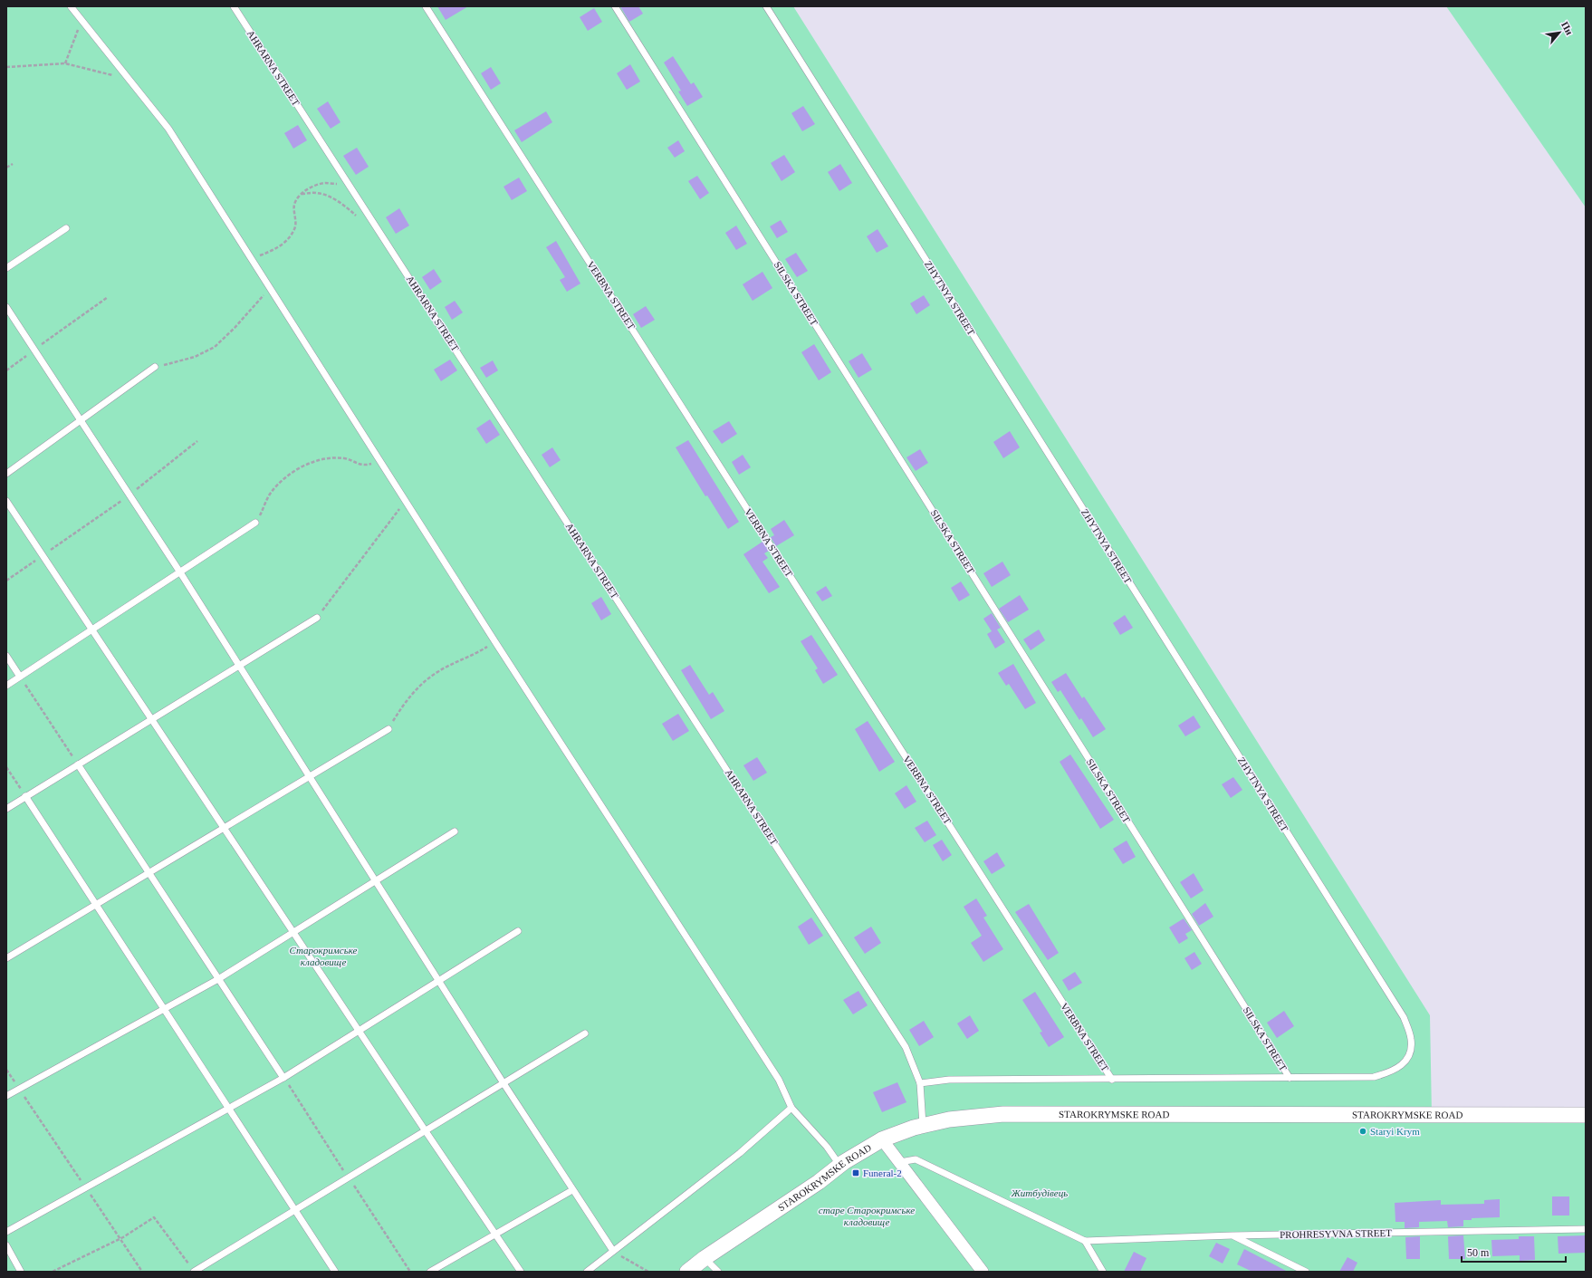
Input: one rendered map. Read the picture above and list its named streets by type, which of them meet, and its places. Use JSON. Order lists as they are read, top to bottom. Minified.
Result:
{"streets":{"street":["STAROKRYMSKE ROAD"],"lane":["AHRARNA STREET","SILSKA STREET","VERBNA STREET","ZHYTNYA STREET","PROHRESYVNA STREET"]},"crossings":[["AHRARNA STREET","ZHYTNYA STREET"],["AHRARNA STREET","STAROKRYMSKE ROAD"],["SILSKA STREET","ZHYTNYA STREET"],["VERBNA STREET","ZHYTNYA STREET"]],"parks":["Старокримське кладовище","Житбудівець","старе Старокримське кладовище"],"places":{"other":["Staryi Krym"],"transit":["Funeral-2"]},"scale_bar":"50 m","north":"top right"}
